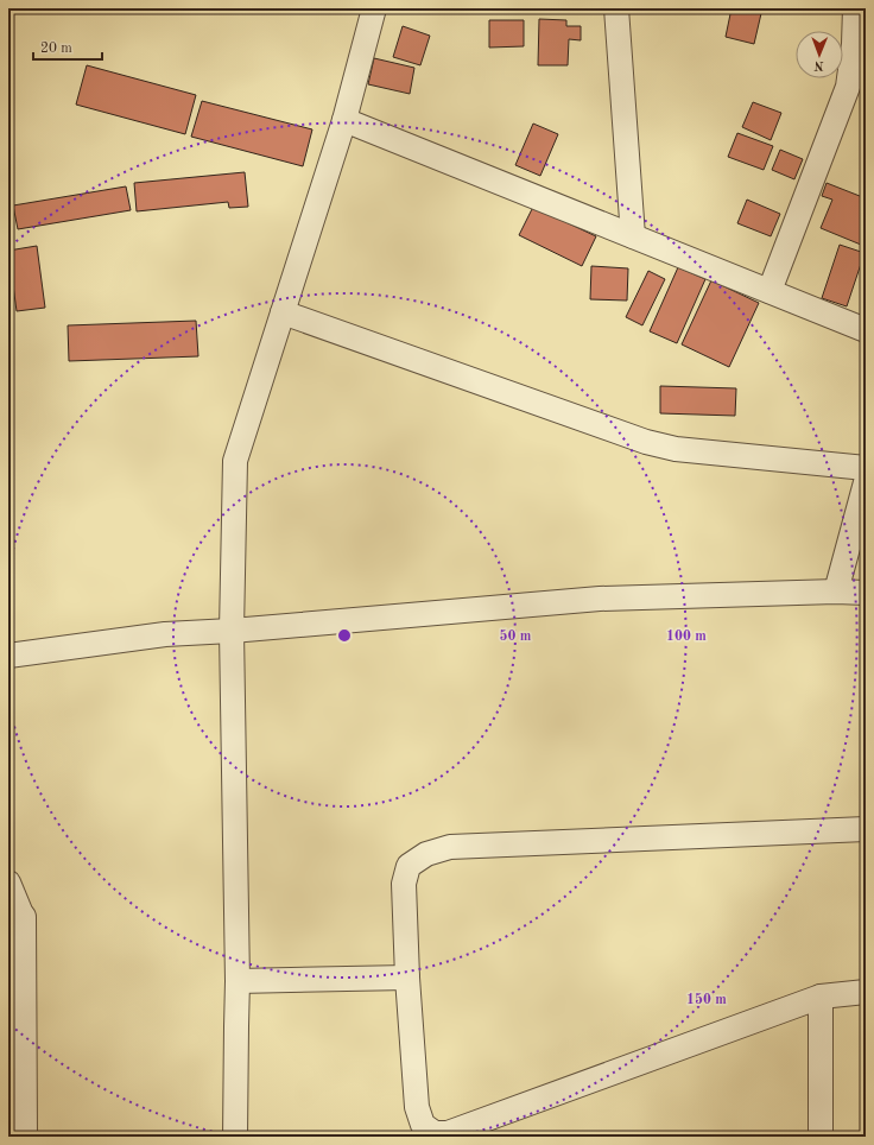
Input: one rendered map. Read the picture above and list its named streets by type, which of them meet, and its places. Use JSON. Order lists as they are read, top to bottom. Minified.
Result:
{"scale_bar":"20 m","north":"bottom","rings":["50 m","100 m","150 m"]}
